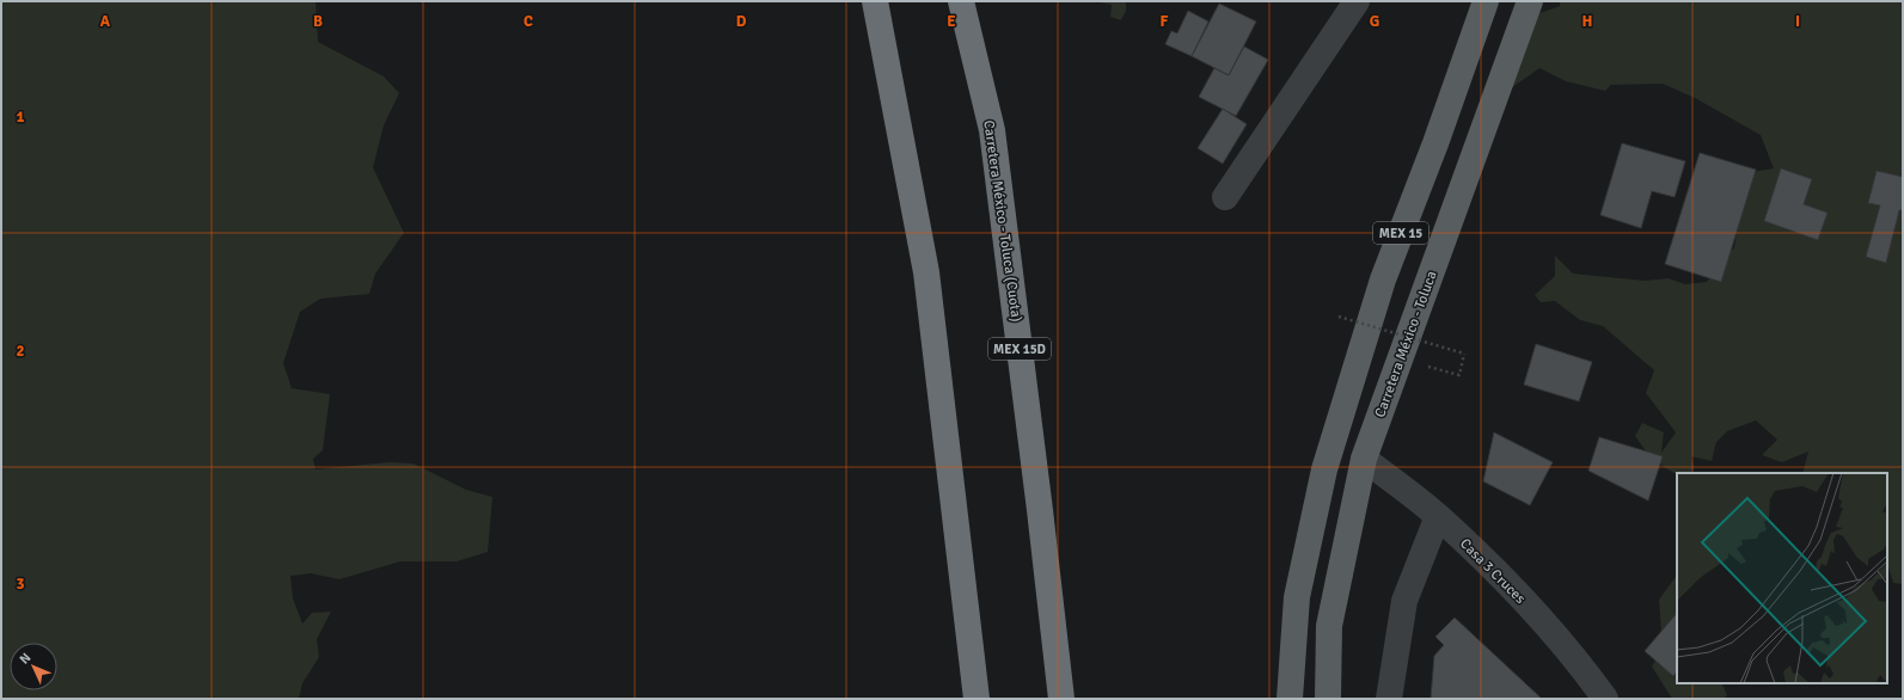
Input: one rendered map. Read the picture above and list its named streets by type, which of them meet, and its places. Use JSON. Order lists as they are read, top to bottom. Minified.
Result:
{"streets":{"highway":["Carretera México - Toluca (Cuota)","MEX 15D"],"main road":["MEX 15","Carretera México - Toluca"],"street":["Casa 3 Cruces"]},"crossings":[["Carretera México - Toluca","Casa 3 Cruces"]],"north":"top left","grid":{"columns":["A","B","C","D","E","F","G","H","I"],"rows":["1","2","3"]}}
